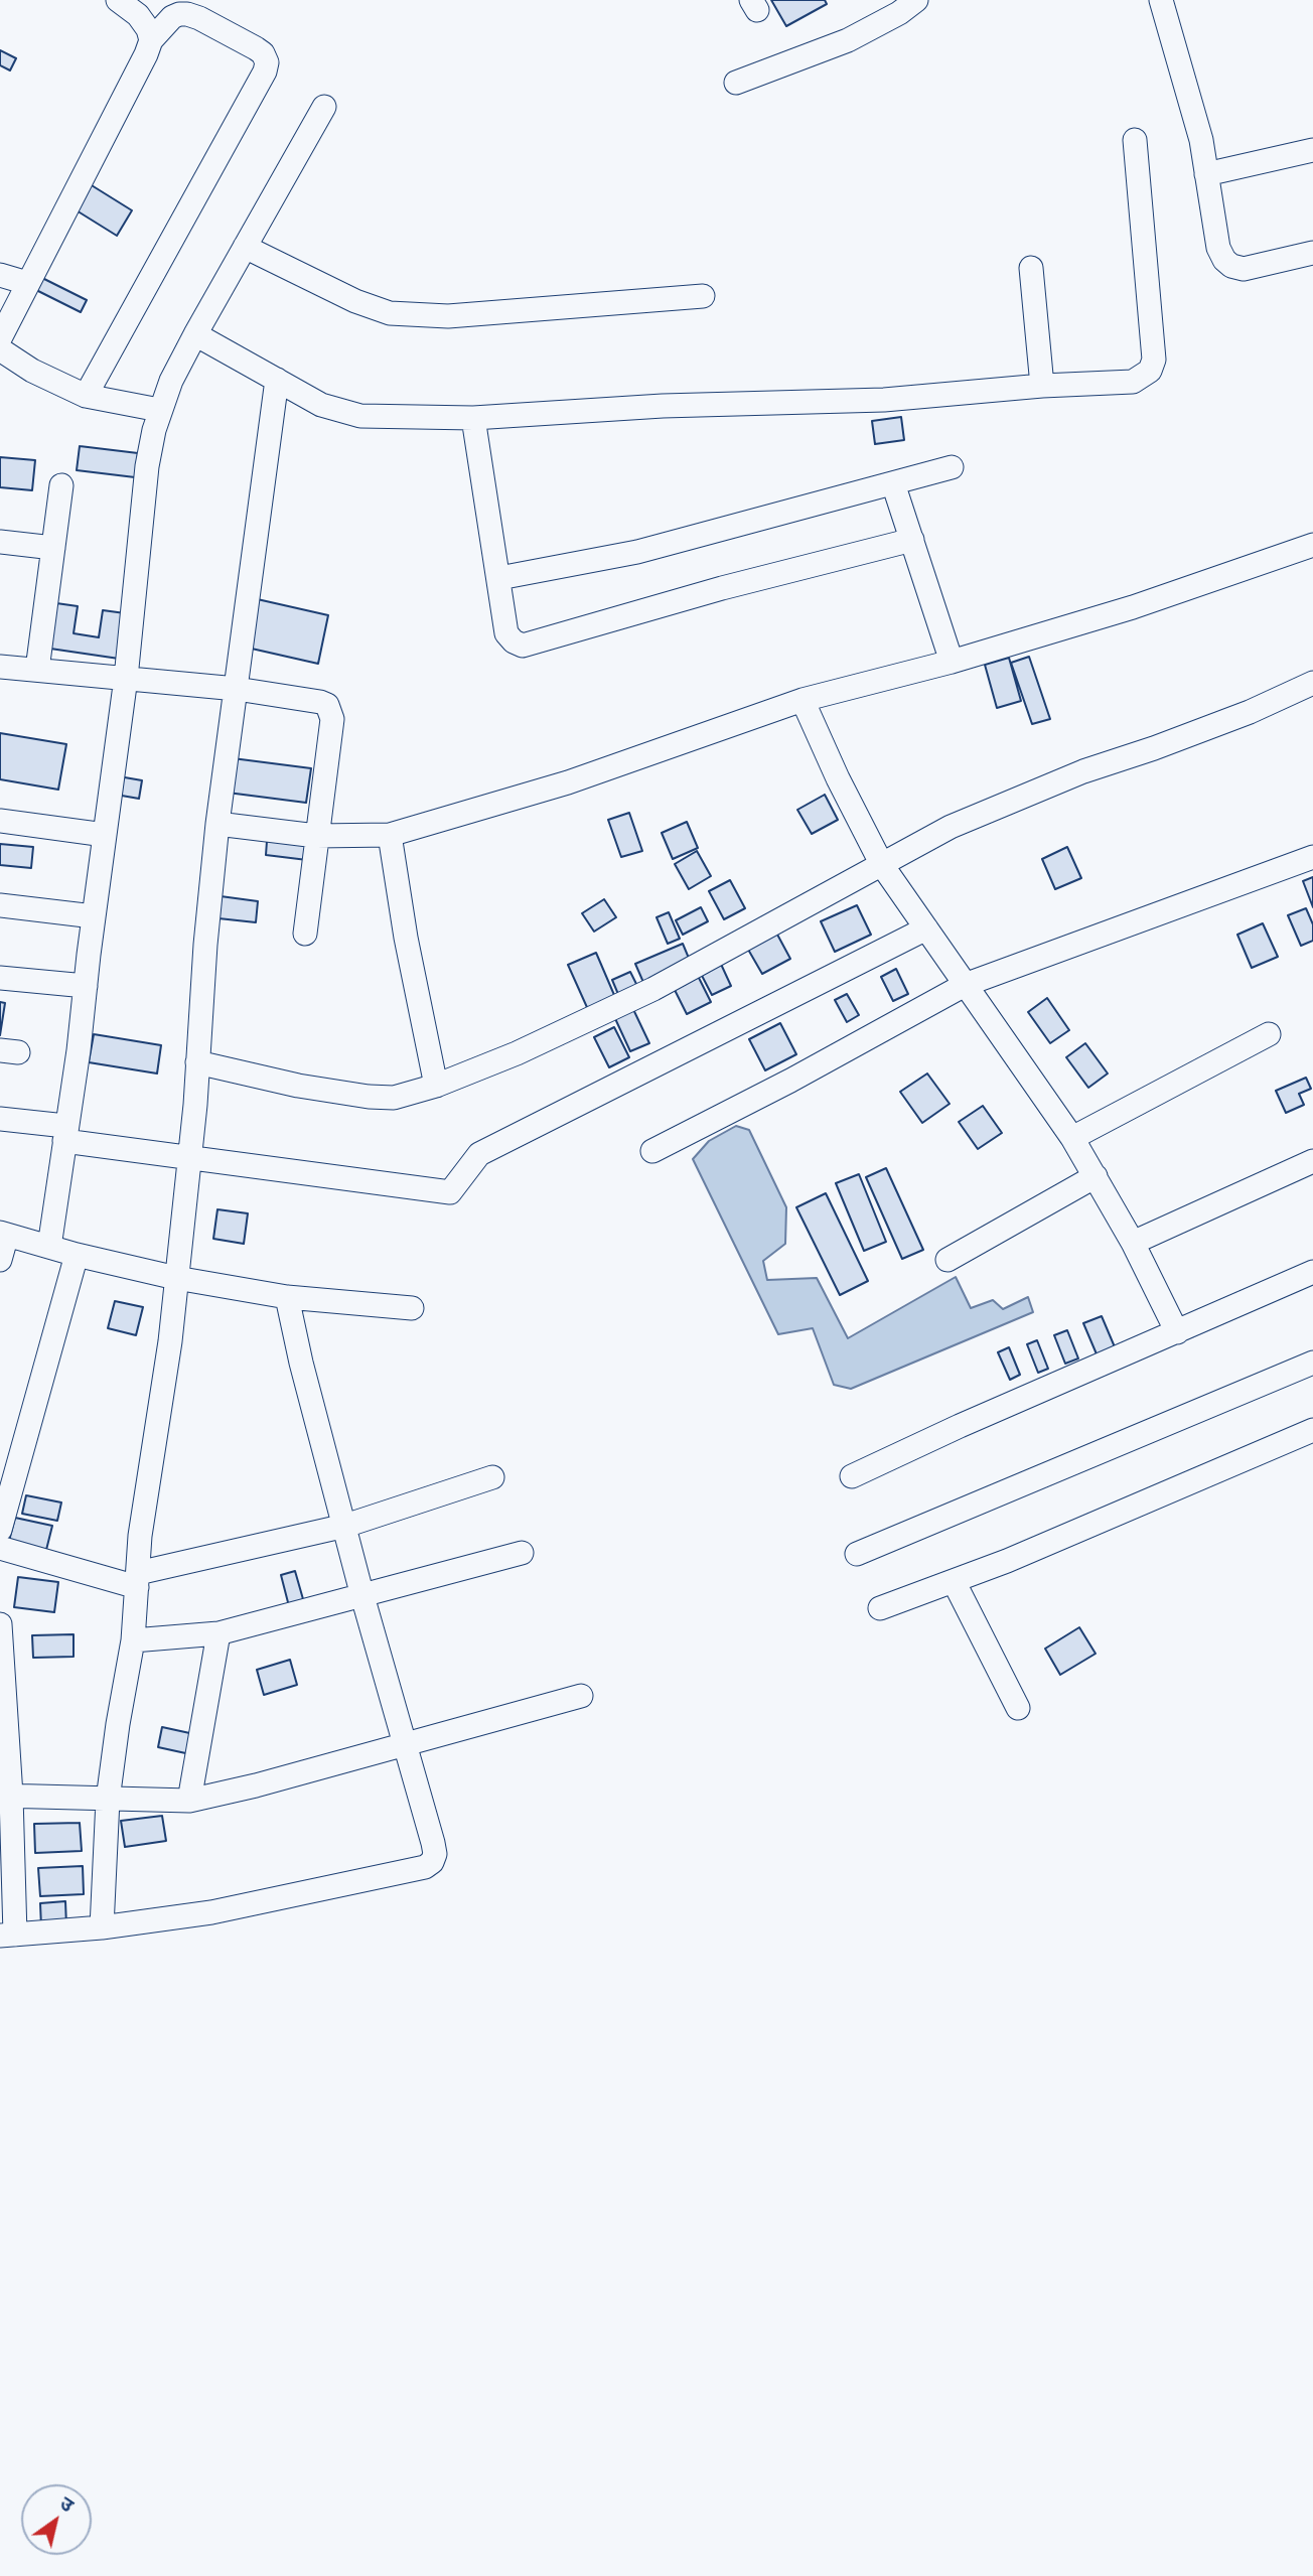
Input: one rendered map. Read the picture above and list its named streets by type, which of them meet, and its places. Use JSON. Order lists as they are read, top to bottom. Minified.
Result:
{"north":"top right"}
